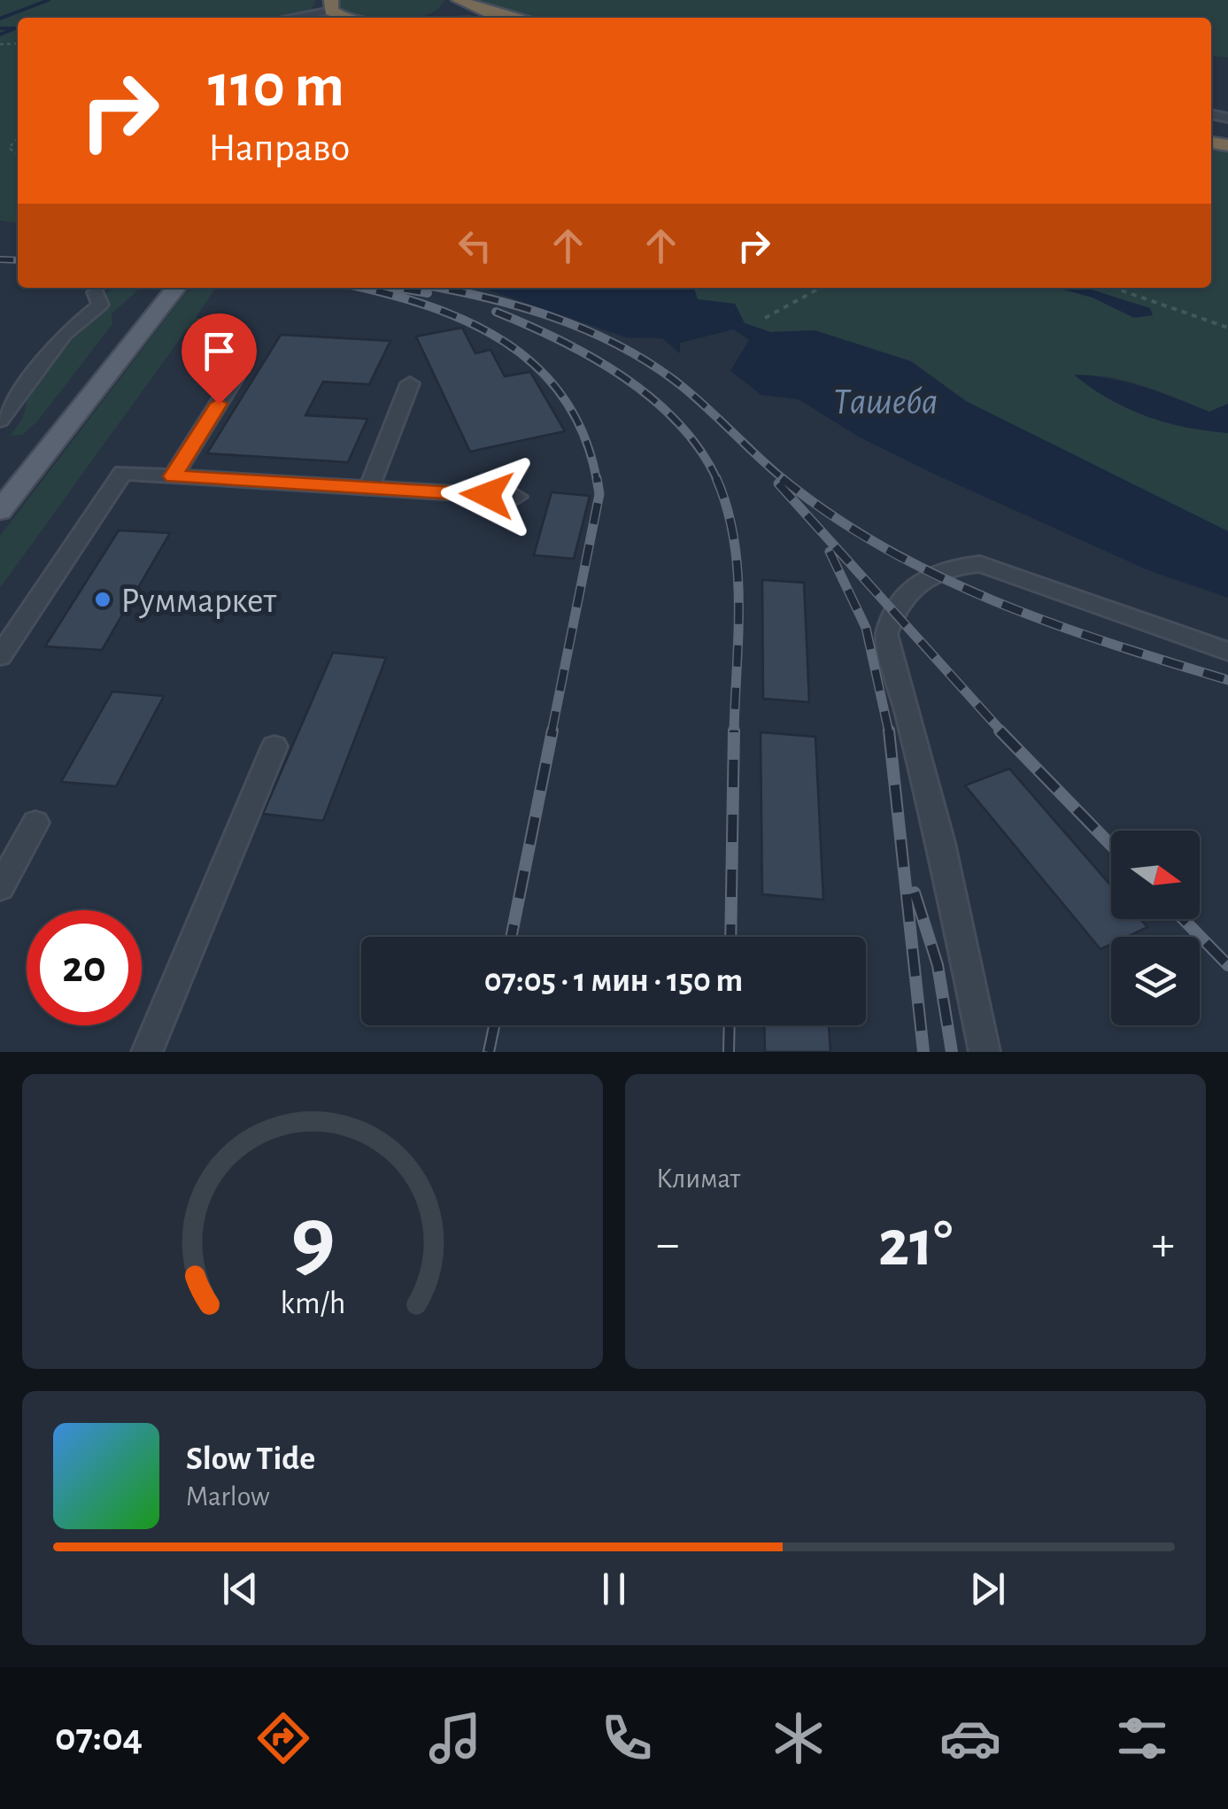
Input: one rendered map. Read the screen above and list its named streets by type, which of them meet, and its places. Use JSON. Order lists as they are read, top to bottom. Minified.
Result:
{"water":["Ташеба"],"places":["Руммаркет"],"north":"right","page":{"turn":["110 m","Направо"],"limit":"20","trip":"07:05 · 1 мин · 150 m","tile":"Климат","heat":["−","21°","+"],"song":["Slow Tide","Marlow"],"tabs":"07:04","gauge":["9","km/h"]}}
